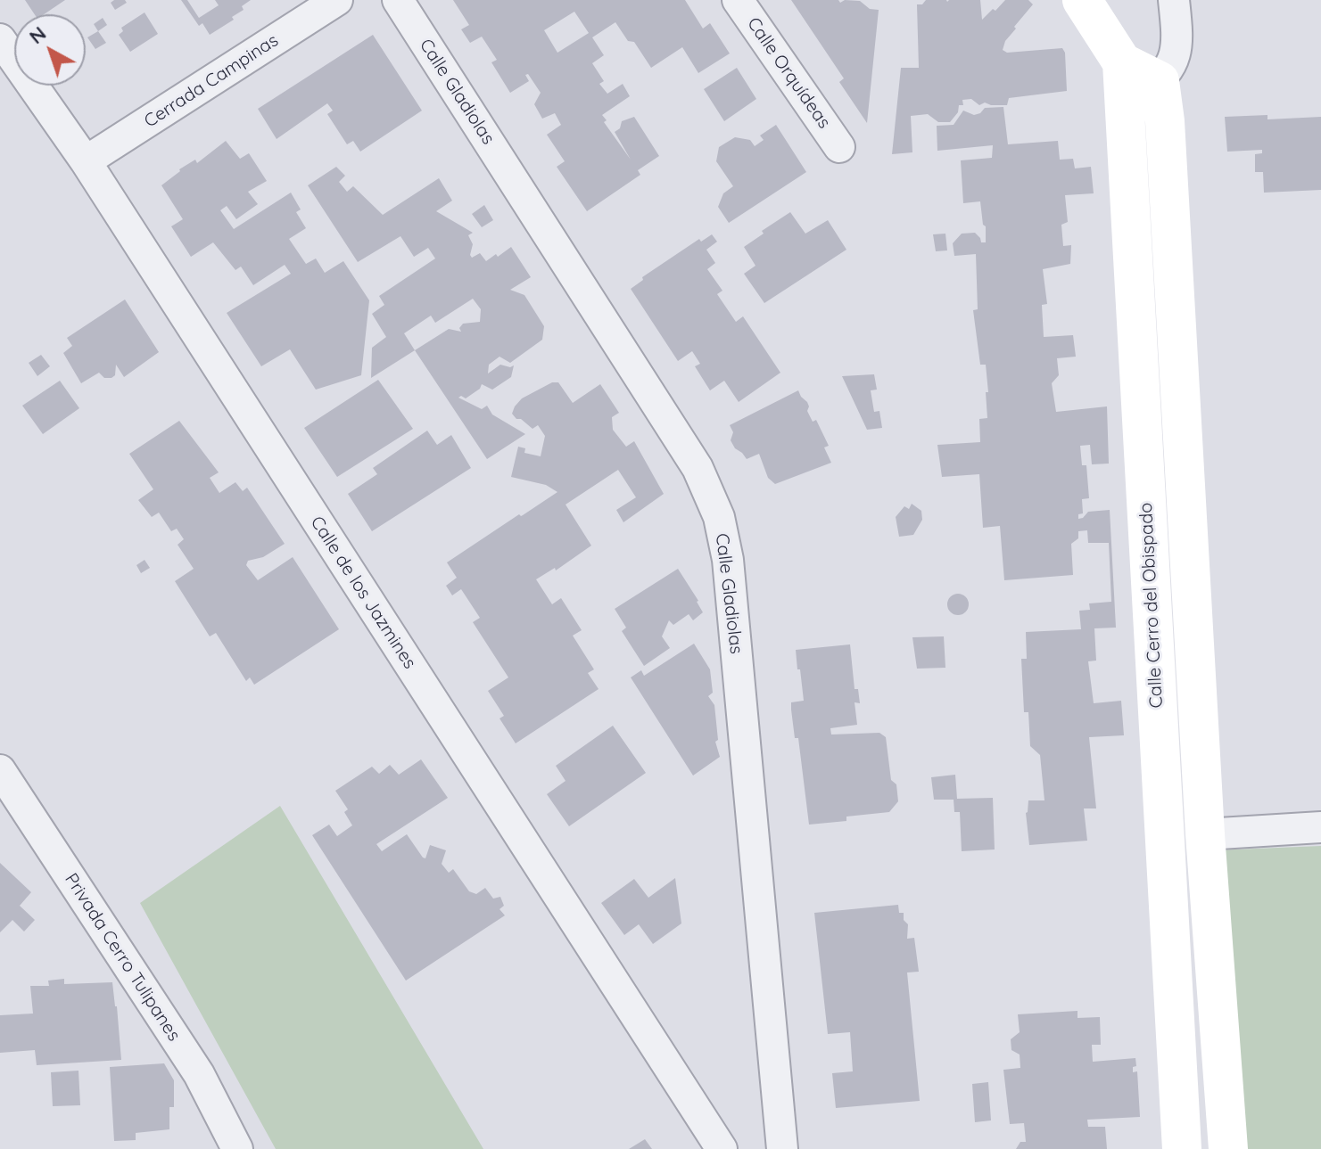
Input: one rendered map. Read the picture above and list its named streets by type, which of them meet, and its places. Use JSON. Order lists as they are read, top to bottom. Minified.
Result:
{"streets":{"main road":["Calle Cerro del Obispado"],"street":["Calle Orquídeas","Cerrada Campinas","Calle Gladiolas","Calle de los Jazmines","Privada Cerro Tulipanes"]},"crossings":[["Cerrada Campinas","Calle de los Jazmines"]],"north":"top left"}
